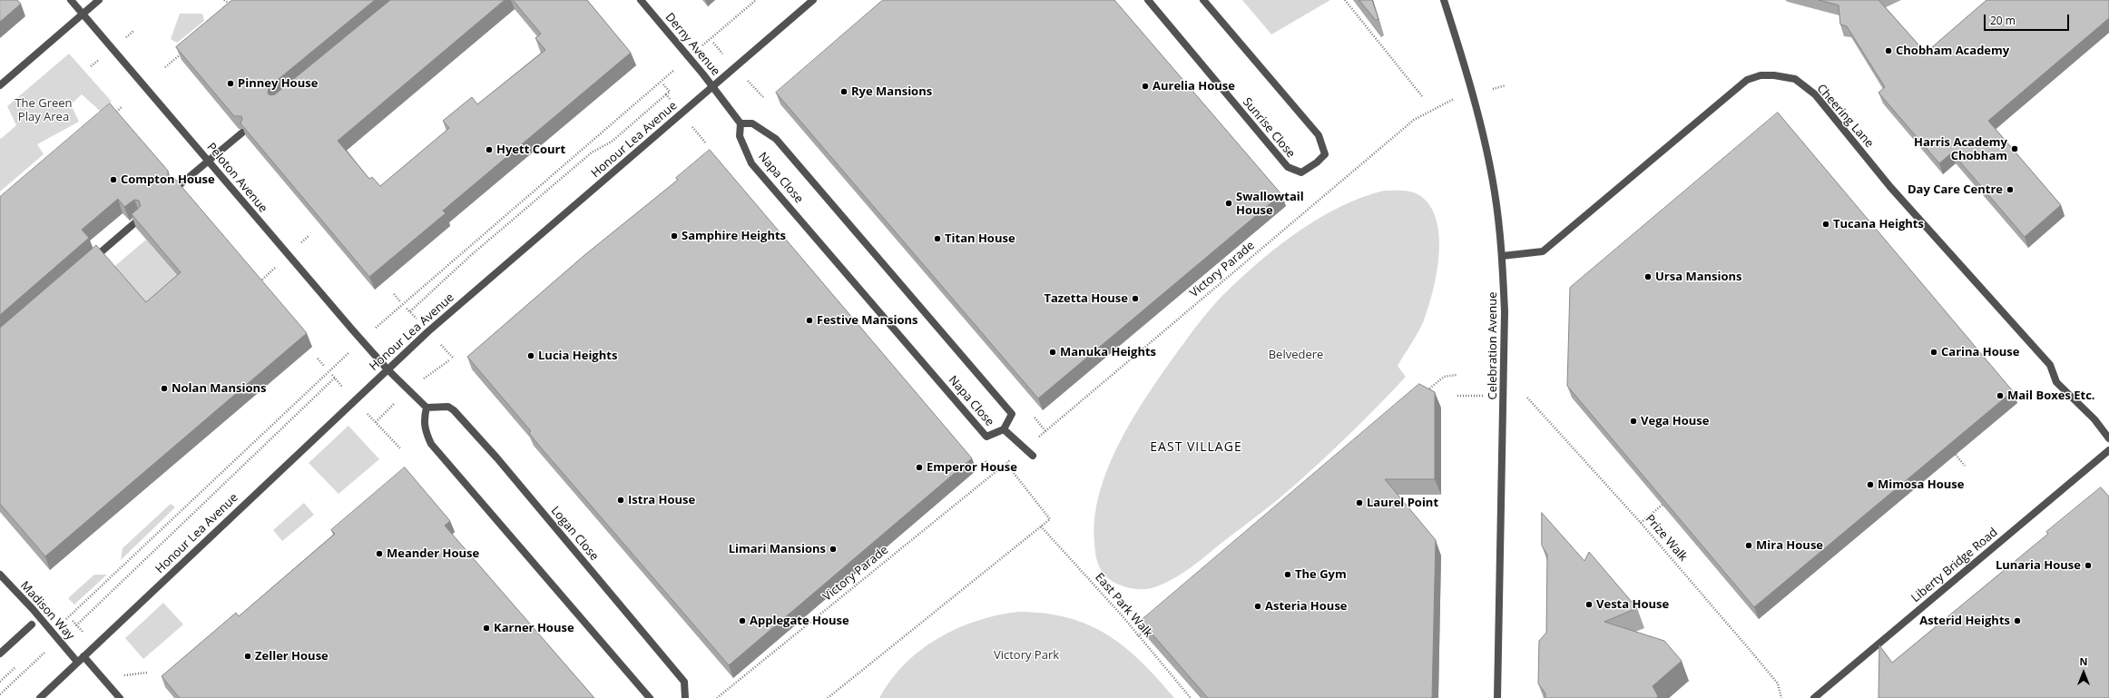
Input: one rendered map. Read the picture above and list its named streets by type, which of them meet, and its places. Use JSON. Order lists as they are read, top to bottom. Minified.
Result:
{"streets":{"street":["Derny Avenue","Cheering Lane","Sunrise Close","Honour Lea Avenue","Peloton Avenue","Napa Close","Celebration Avenue","Logan Close","Liberty Bridge Road","Madison Way"],"path":["Victory Parade","Prize Walk","East Park Walk"]},"crossings":[["Derny Avenue","Honour Lea Avenue"],["Cheering Lane","Celebration Avenue"],["Honour Lea Avenue","Peloton Avenue"],["Honour Lea Avenue","Madison Way"]],"districts":["EAST VILLAGE"],"parks":["The Green Play Area","Belvedere","Victory Park"],"places":["Chobham Academy","Pinney House","Aurelia House","Rye Mansions","Harris Academy Chobham","Hyett Court","Compton House","Day Care Centre","Swallowtail House","Tucana Heights","Samphire Heights","Titan House","Ursa Mansions","Tazetta House","Festive Mansions","Manuka Heights","Carina House","Lucia Heights","Nolan Mansions","Mail Boxes Etc.","Vega House","Emperor House","Mimosa House","Istra House","Laurel Point","Mira House","Limari Mansions","Meander House","Lunaria House","The Gym","Vesta House","Asteria House","Applegate House","Asterid Heights","Karner House","Zeller House"],"scale_bar":"20 m","north":"top"}
